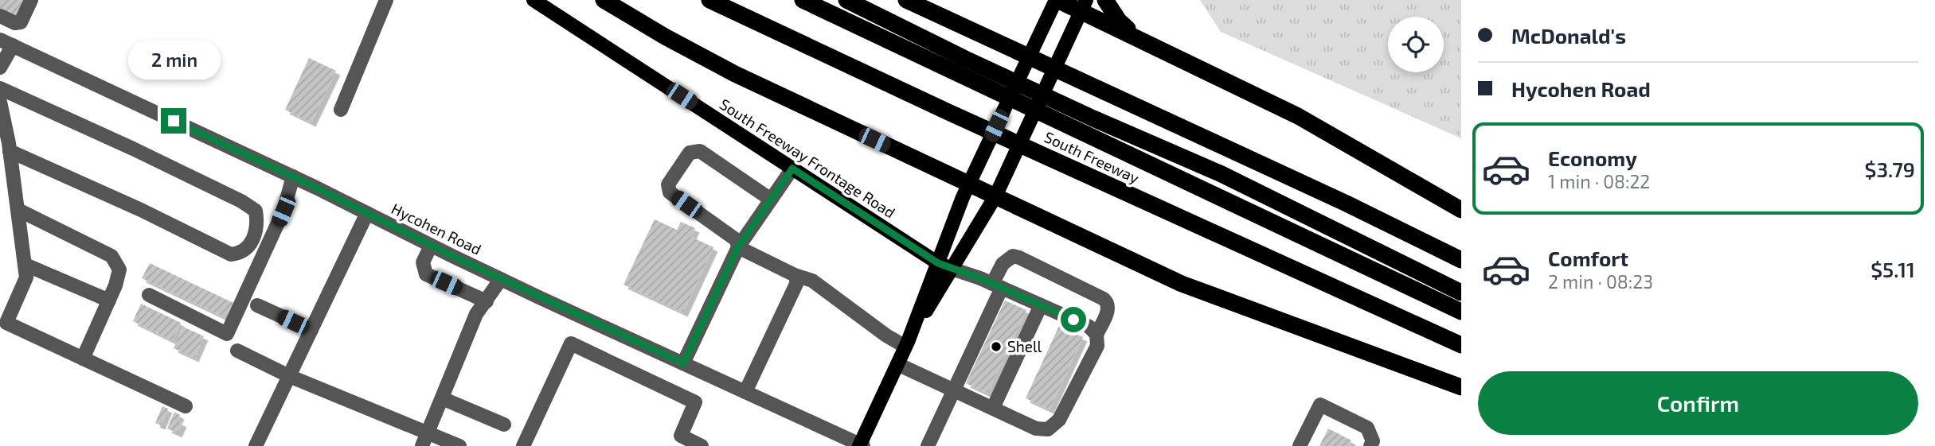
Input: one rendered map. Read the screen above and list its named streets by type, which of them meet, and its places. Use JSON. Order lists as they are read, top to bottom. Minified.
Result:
{"streets":{"highway":["South Freeway"],"main road":["South Freeway Frontage Road"],"street":["Hycohen Road"]},"places":["Shell"],"page":{"banner":["McDonald's","Hycohen Road"],"bubble":"2 min","list":[{"name":"Economy","note":"1 min · 08:22","value":"$3.79"},{"name":"Comfort","note":"2 min · 08:23","value":"$5.11"}],"buttons":"Confirm"}}
